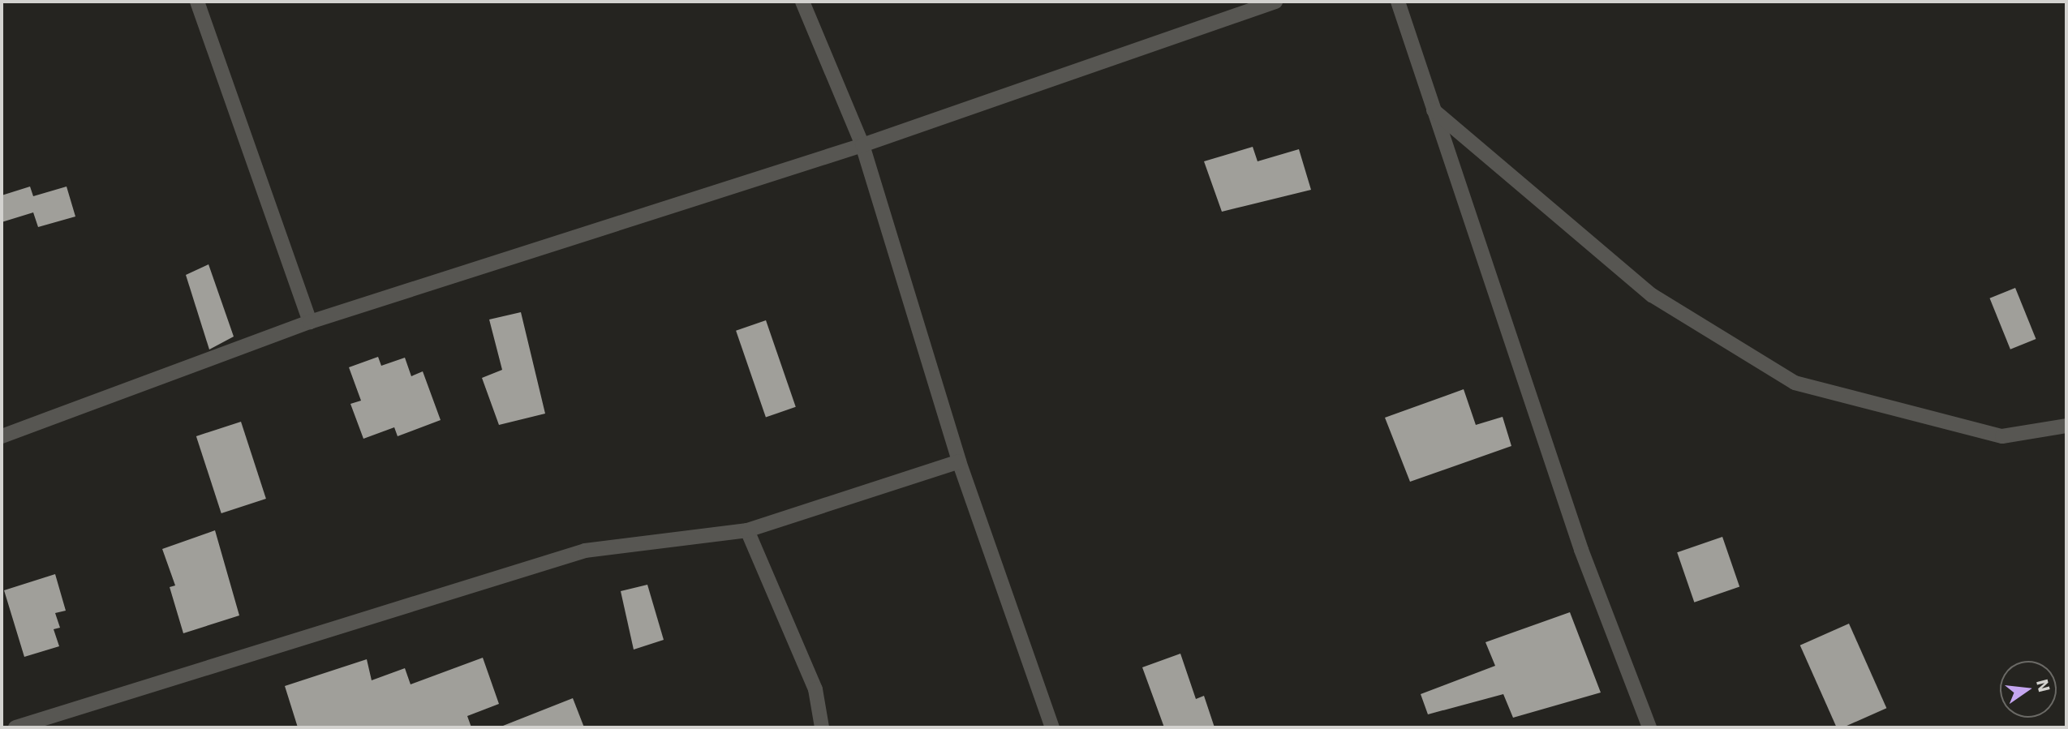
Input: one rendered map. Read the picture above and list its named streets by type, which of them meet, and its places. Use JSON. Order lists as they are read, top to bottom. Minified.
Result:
{"north":"right"}
